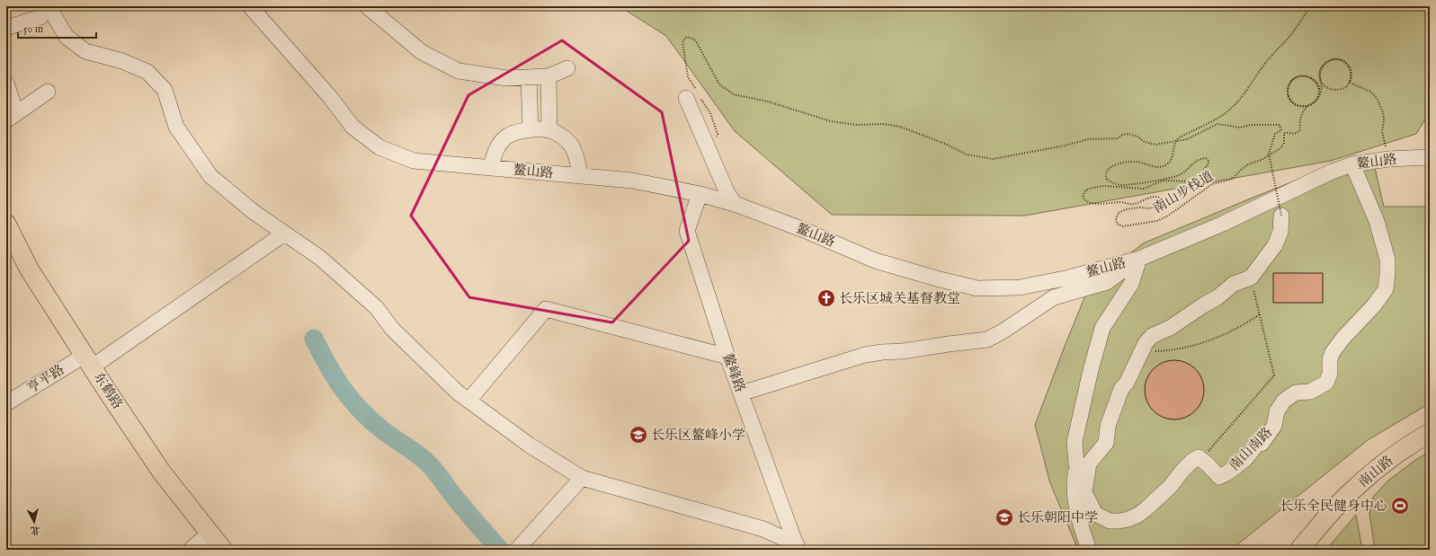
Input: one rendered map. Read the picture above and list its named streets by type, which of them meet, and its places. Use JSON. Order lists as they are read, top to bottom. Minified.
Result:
{"streets":{"main road":["东鹤路","南山路"],"street":["鳌山路","鳌峰路","亨平路","南山南路"],"path":["南山步栈道"]},"crossings":[["鳌山路","鳌峰路"],["鳌山路","南山南路"],["亨平路","东鹤路"]],"places":{"church":["长乐区城关基督教堂"],"school or university":["长乐区鳌峰小学","长乐朝阳中学"],"sports":["长乐全民健身中心"]},"scale_bar":"50 m","north":"bottom"}
